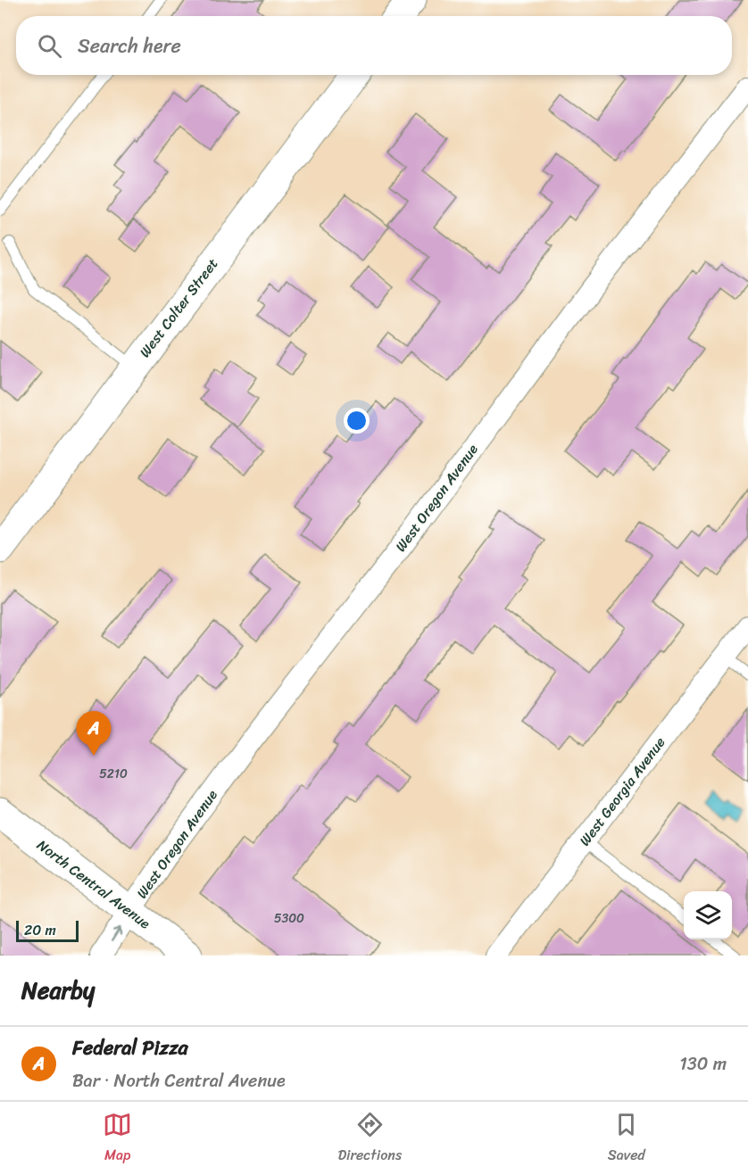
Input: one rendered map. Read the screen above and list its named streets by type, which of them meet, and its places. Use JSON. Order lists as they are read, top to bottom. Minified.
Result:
{"streets":{"street":["West Colter Street","West Oregon Avenue","West Georgia Avenue","North Central Avenue"]},"crossings":[["West Oregon Avenue","North Central Avenue"]],"house_numbers":["5210","5300"],"scale_bar":"20 m","page":{"search":"Search here","pins":"A","scale":"20 m","heading":"Nearby","list":[{"mark":"A","name":"Federal Pizza","note":"Bar · North Central Avenue","value":"130 m"}],"nav":["Map","Directions","Saved"]}}
